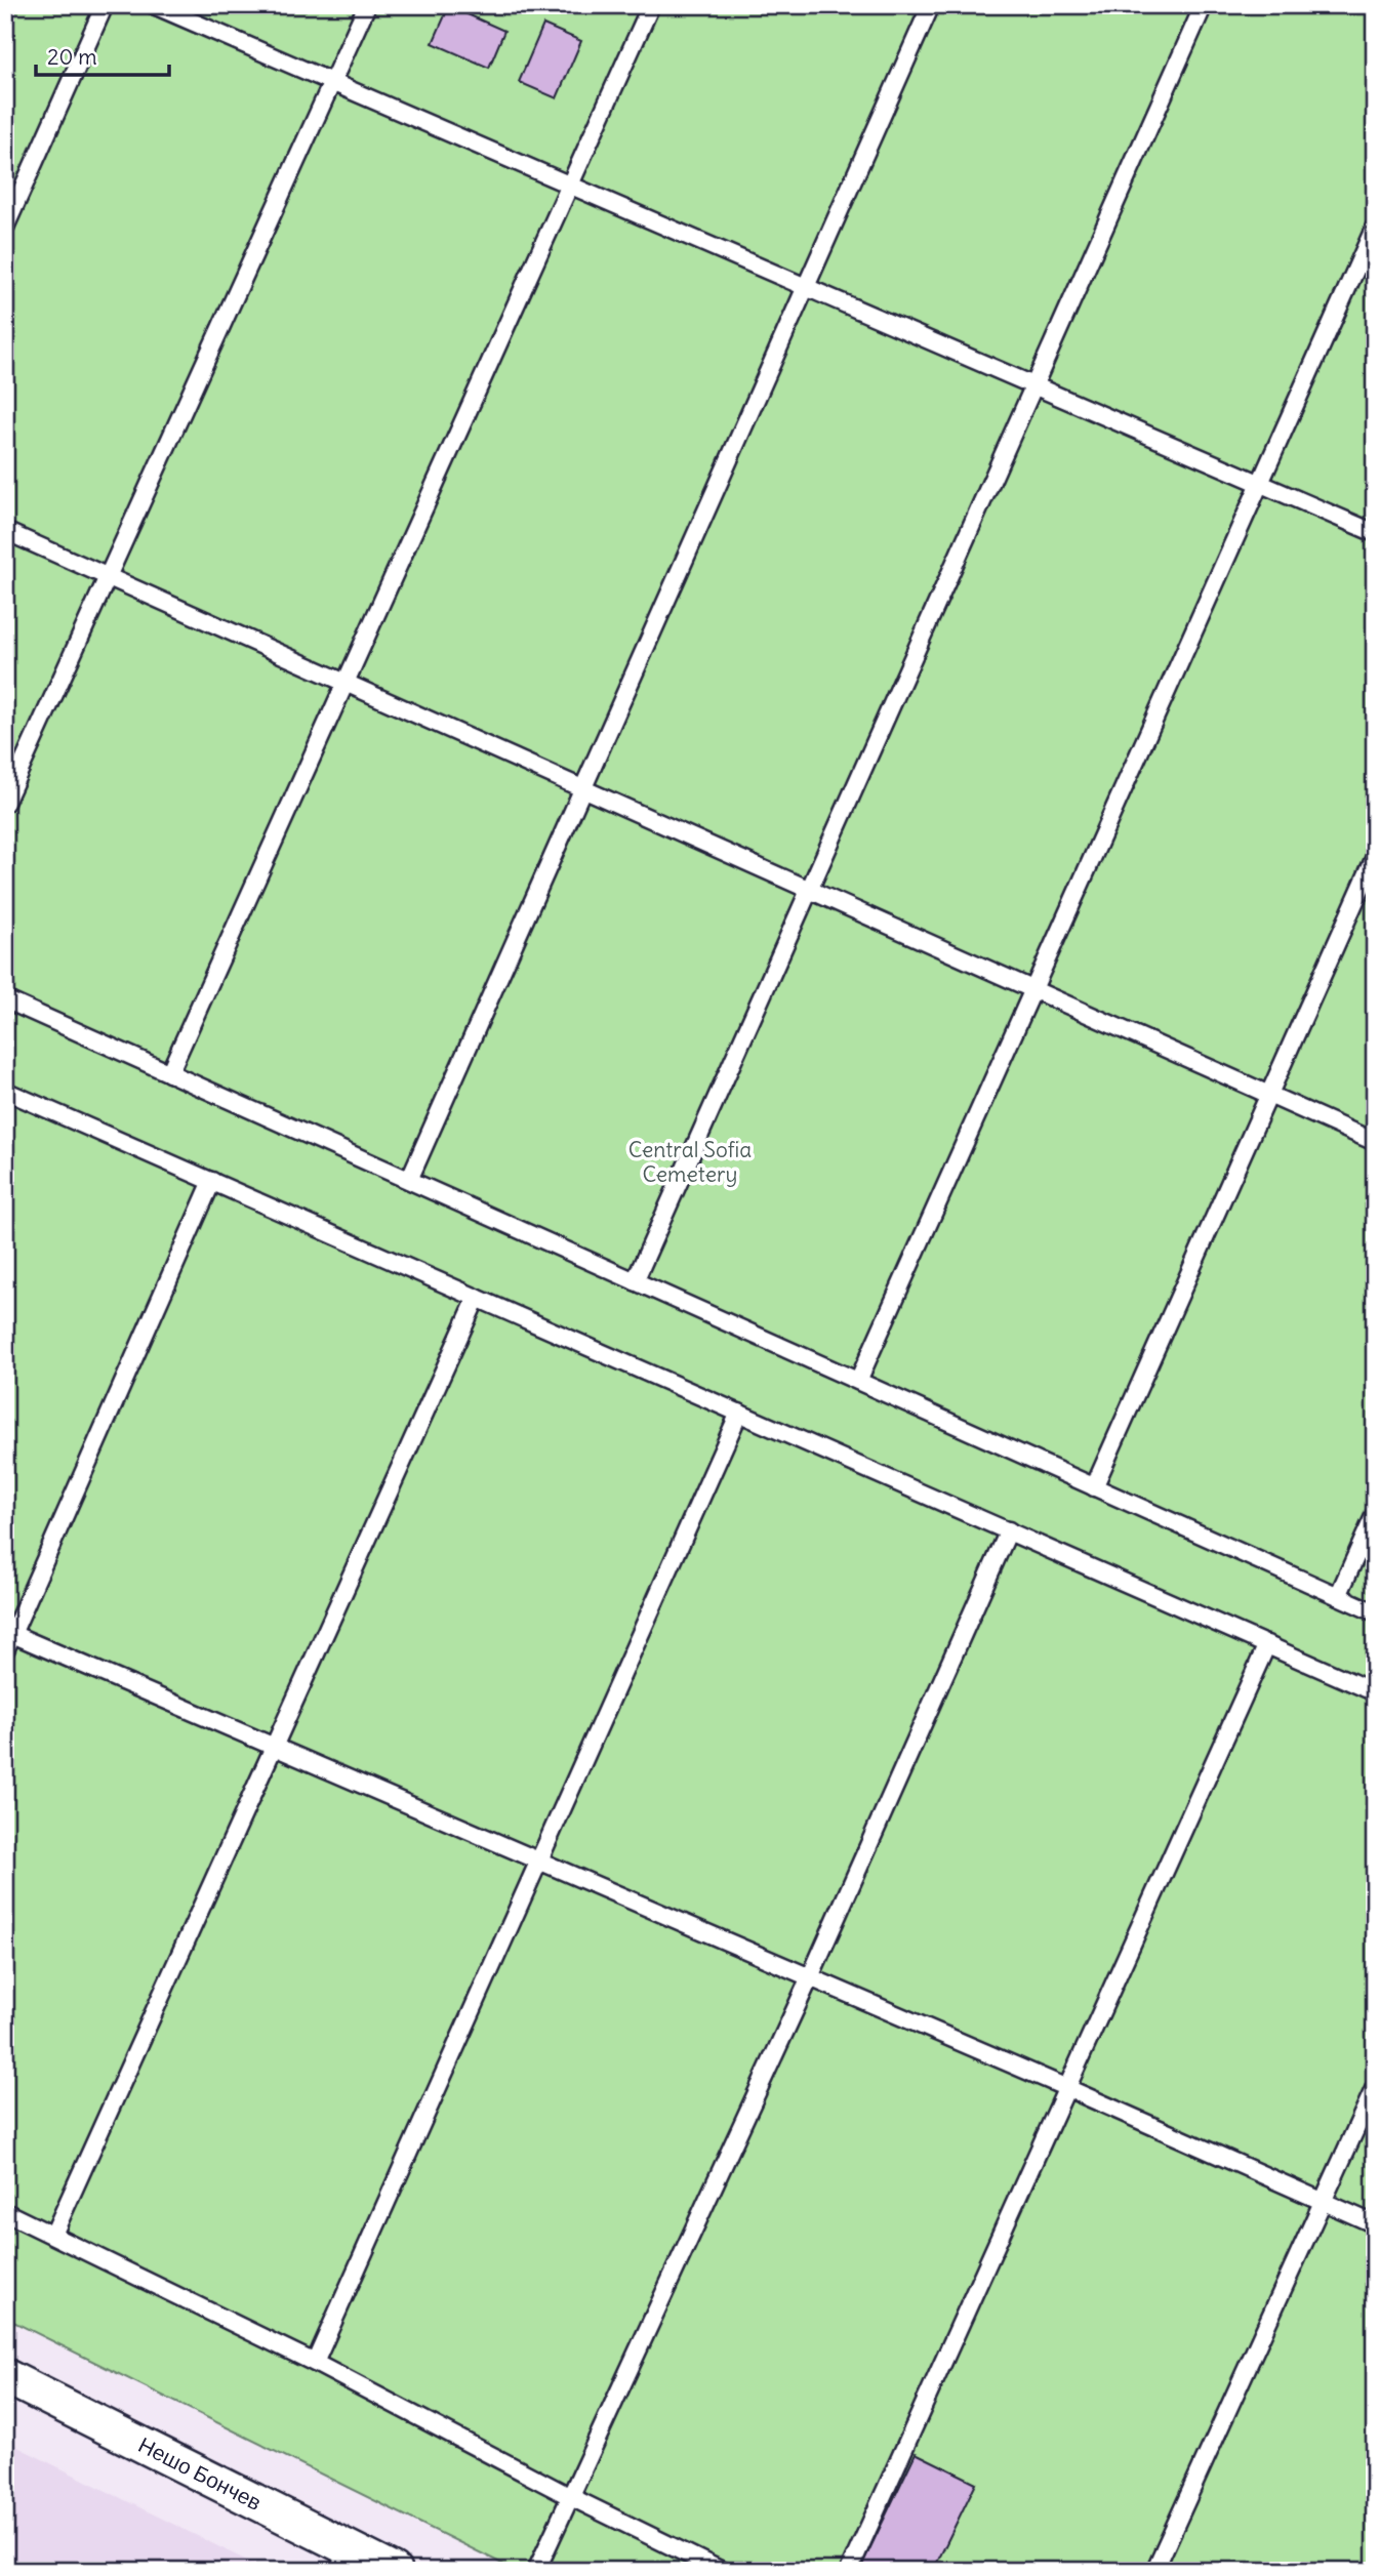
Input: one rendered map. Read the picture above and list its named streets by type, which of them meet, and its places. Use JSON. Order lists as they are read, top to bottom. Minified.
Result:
{"streets":{"street":["Нешо Бончев"]},"parks":["Central Sofia Cemetery"],"scale_bar":"20 m"}
